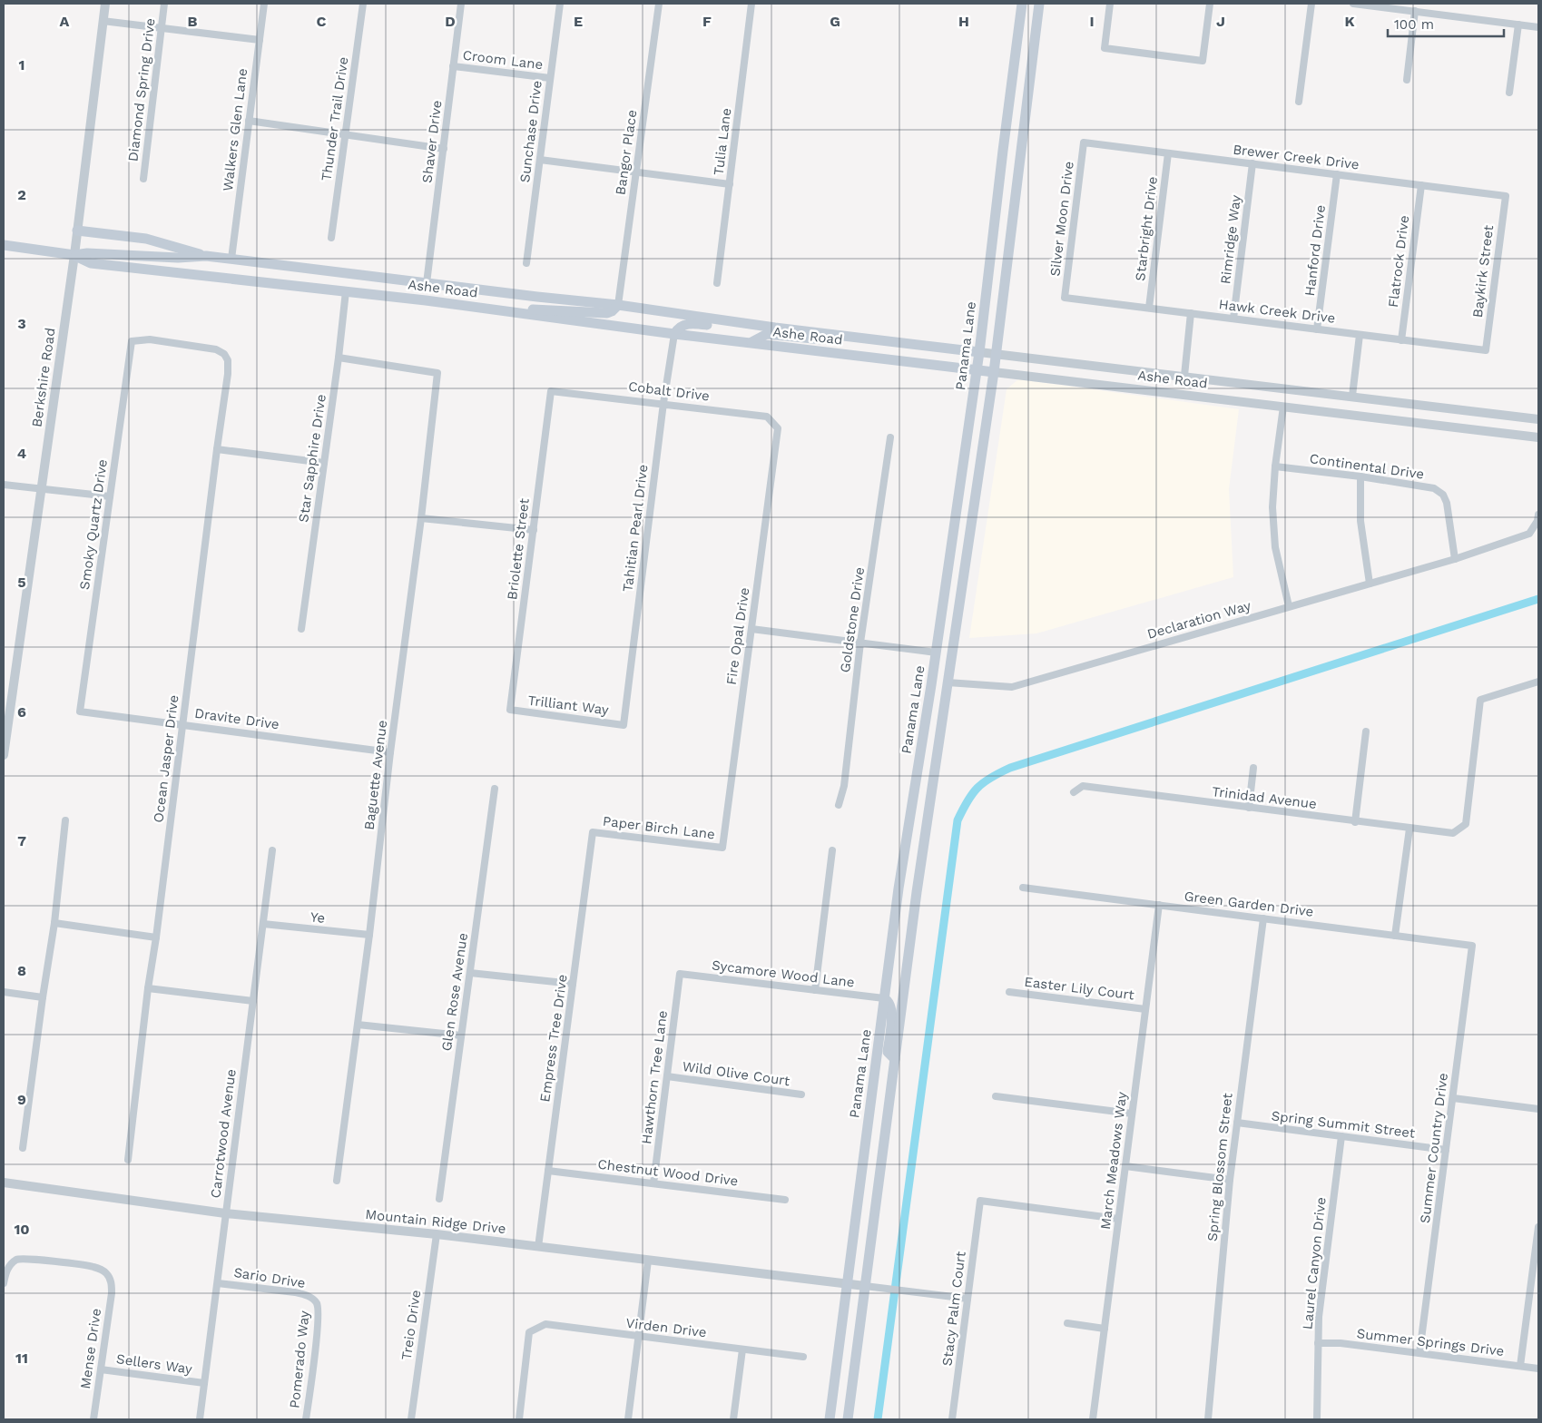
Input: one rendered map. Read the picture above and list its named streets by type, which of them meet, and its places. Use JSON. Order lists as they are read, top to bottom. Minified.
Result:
{"streets":{"main road":["Ashe Road","Panama Lane"],"street":["Croom Lane","Diamond Spring Drive","Thunder Trail Drive","Walkers Glen Lane","Sunchase Drive","Shaver Drive","Tulia Lane","Bangor Place","Brewer Creek Drive","Silver Moon Drive","Starbright Drive","Rimridge Way","Hanford Drive","Flatrock Drive","Baykirk Street","Hawk Creek Drive","Berkshire Road","Cobalt Drive","Star Sapphire Drive","Continental Drive","Smoky Quartz Drive","Tahitian Pearl Drive","Briolette Street","Goldstone Drive","Declaration Way","Fire Opal Drive","Trilliant Way","Dravite Drive","Ocean Jasper Drive","Baguette Avenue","Trinidad Avenue","Paper Birch Lane","Green Garden Drive","Ye","Sycamore Wood Lane","Easter Lily Court","Glen Rose Avenue","Empress Tree Drive","Wild Olive Court","Hawthorn Tree Lane","Spring Summit Street","Carrotwood Avenue","Summer Country Drive","March Meadows Way","Spring Blossom Street","Chestnut Wood Drive","Mountain Ridge Drive","Laurel Canyon Drive","Sario Drive","Stacy Palm Court","Treio Drive","Virden Drive","Summer Springs Drive","Mense Drive","Pomerado Way","Sellers Way"]},"crossings":[["Croom Lane","Sunchase Drive"],["Croom Lane","Shaver Drive"],["Walkers Glen Lane","Ashe Road"],["Shaver Drive","Ashe Road"],["Bangor Place","Ashe Road"],["Brewer Creek Drive","Silver Moon Drive"],["Brewer Creek Drive","Starbright Drive"],["Brewer Creek Drive","Rimridge Way"],["Brewer Creek Drive","Hanford Drive"],["Brewer Creek Drive","Flatrock Drive"],["Brewer Creek Drive","Baykirk Street"],["Silver Moon Drive","Hawk Creek Drive"],["Starbright Drive","Hawk Creek Drive"],["Rimridge Way","Hawk Creek Drive"],["Hanford Drive","Hawk Creek Drive"],["Flatrock Drive","Hawk Creek Drive"],["Baykirk Street","Hawk Creek Drive"],["Ashe Road","Panama Lane"],["Ashe Road","Berkshire Road"],["Ashe Road","Star Sapphire Drive"],["Ashe Road","Tahitian Pearl Drive"],["Panama Lane","Sycamore Wood Lane"],["Panama Lane","Mountain Ridge Drive"],["Cobalt Drive","Tahitian Pearl Drive"],["Cobalt Drive","Briolette Street"],["Cobalt Drive","Fire Opal Drive"],["Star Sapphire Drive","Baguette Avenue"],["Continental Drive","Declaration Way"],["Smoky Quartz Drive","Dravite Drive"],["Smoky Quartz Drive","Ocean Jasper Drive"],["Tahitian Pearl Drive","Trilliant Way"],["Briolette Street","Trilliant Way"],["Fire Opal Drive","Paper Birch Lane"],["Dravite Drive","Ocean Jasper Drive"],["Dravite Drive","Baguette Avenue"],["Baguette Avenue","Ye"],["Paper Birch Lane","Empress Tree Drive"],["Green Garden Drive","Summer Country Drive"],["Green Garden Drive","March Meadows Way"],["Green Garden Drive","Spring Blossom Street"],["Ye","Carrotwood Avenue"],["Sycamore Wood Lane","Hawthorn Tree Lane"],["Easter Lily Court","March Meadows Way"],["Empress Tree Drive","Chestnut Wood Drive"],["Empress Tree Drive","Mountain Ridge Drive"],["Wild Olive Court","Hawthorn Tree Lane"],["Hawthorn Tree Lane","Chestnut Wood Drive"],["Spring Summit Street","Summer Country Drive"],["Spring Summit Street","Spring Blossom Street"],["Spring Summit Street","Laurel Canyon Drive"],["Carrotwood Avenue","Mountain Ridge Drive"],["Carrotwood Avenue","Sario Drive"],["Carrotwood Avenue","Sellers Way"],["Summer Country Drive","Summer Springs Drive"],["March Meadows Way","Stacy Palm Court"],["Mountain Ridge Drive","Treio Drive"],["Laurel Canyon Drive","Summer Springs Drive"],["Sario Drive","Pomerado Way"],["Mense Drive","Sellers Way"]],"scale_bar":"100 m","grid":{"columns":["A","B","C","D","E","F","G","H","I","J","K"],"rows":["1","2","3","4","5","6","7","8","9","10","11"]}}
